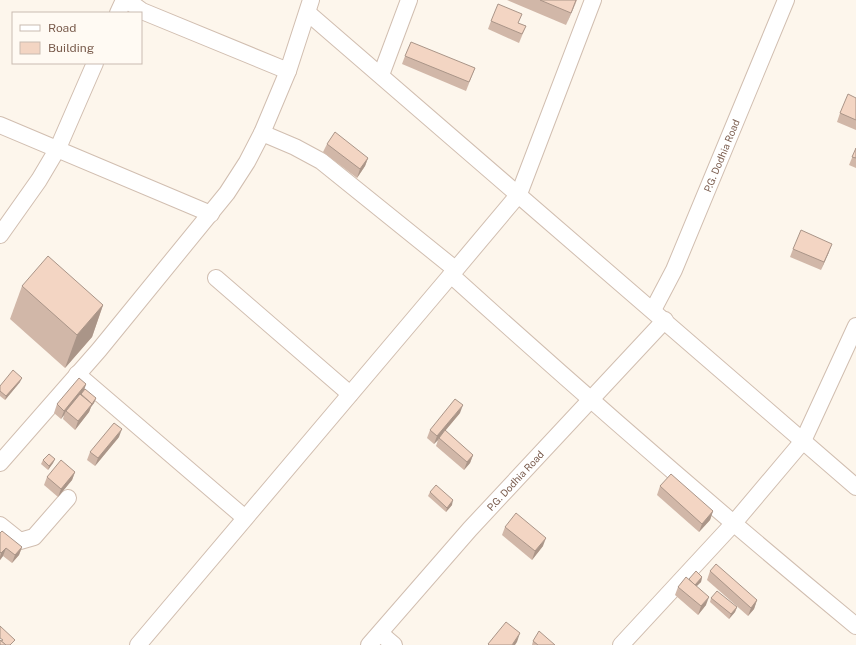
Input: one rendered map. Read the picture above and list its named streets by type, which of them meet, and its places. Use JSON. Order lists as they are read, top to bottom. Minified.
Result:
{"streets":{"street":["P.G. Dodhia Road"]},"legend":["Road","Building"]}
